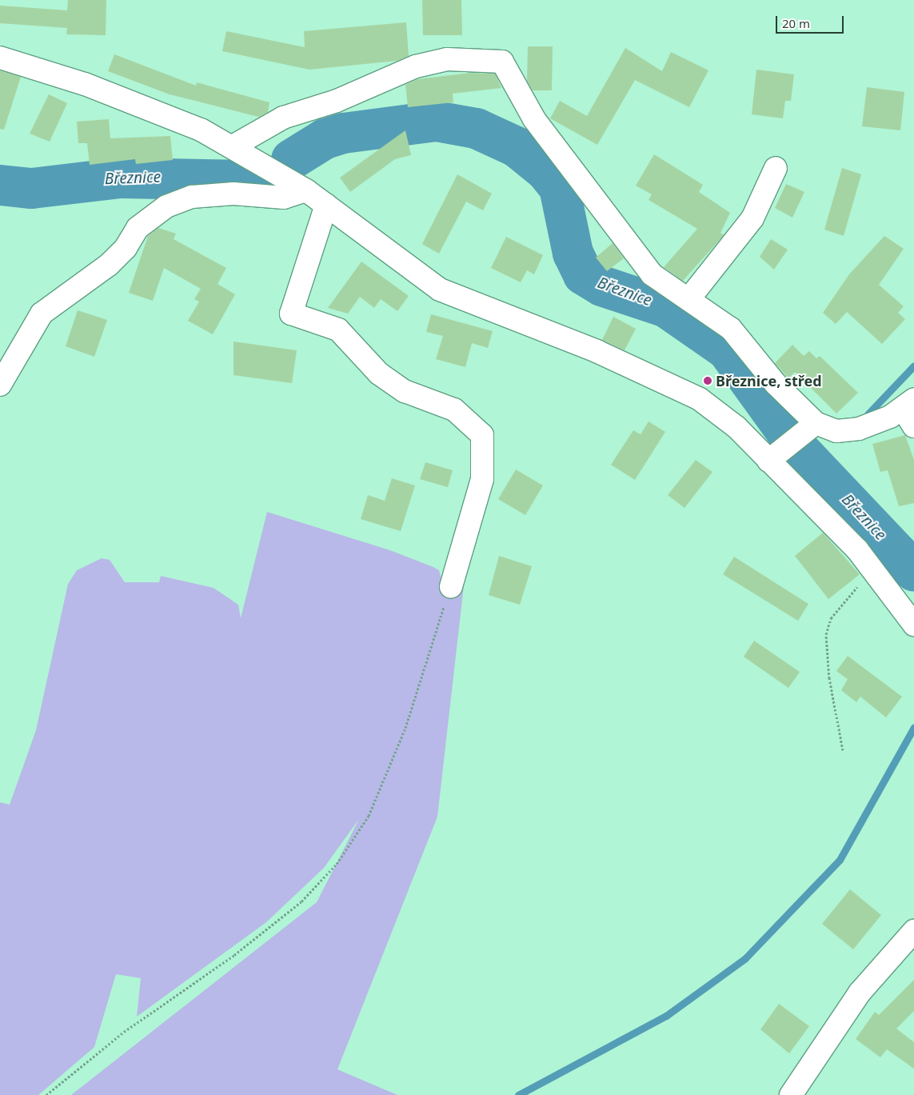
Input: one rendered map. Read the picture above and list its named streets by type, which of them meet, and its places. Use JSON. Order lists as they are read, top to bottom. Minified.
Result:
{"water":["Březnice"],"places":["Březnice, střed"],"scale_bar":"20 m"}
